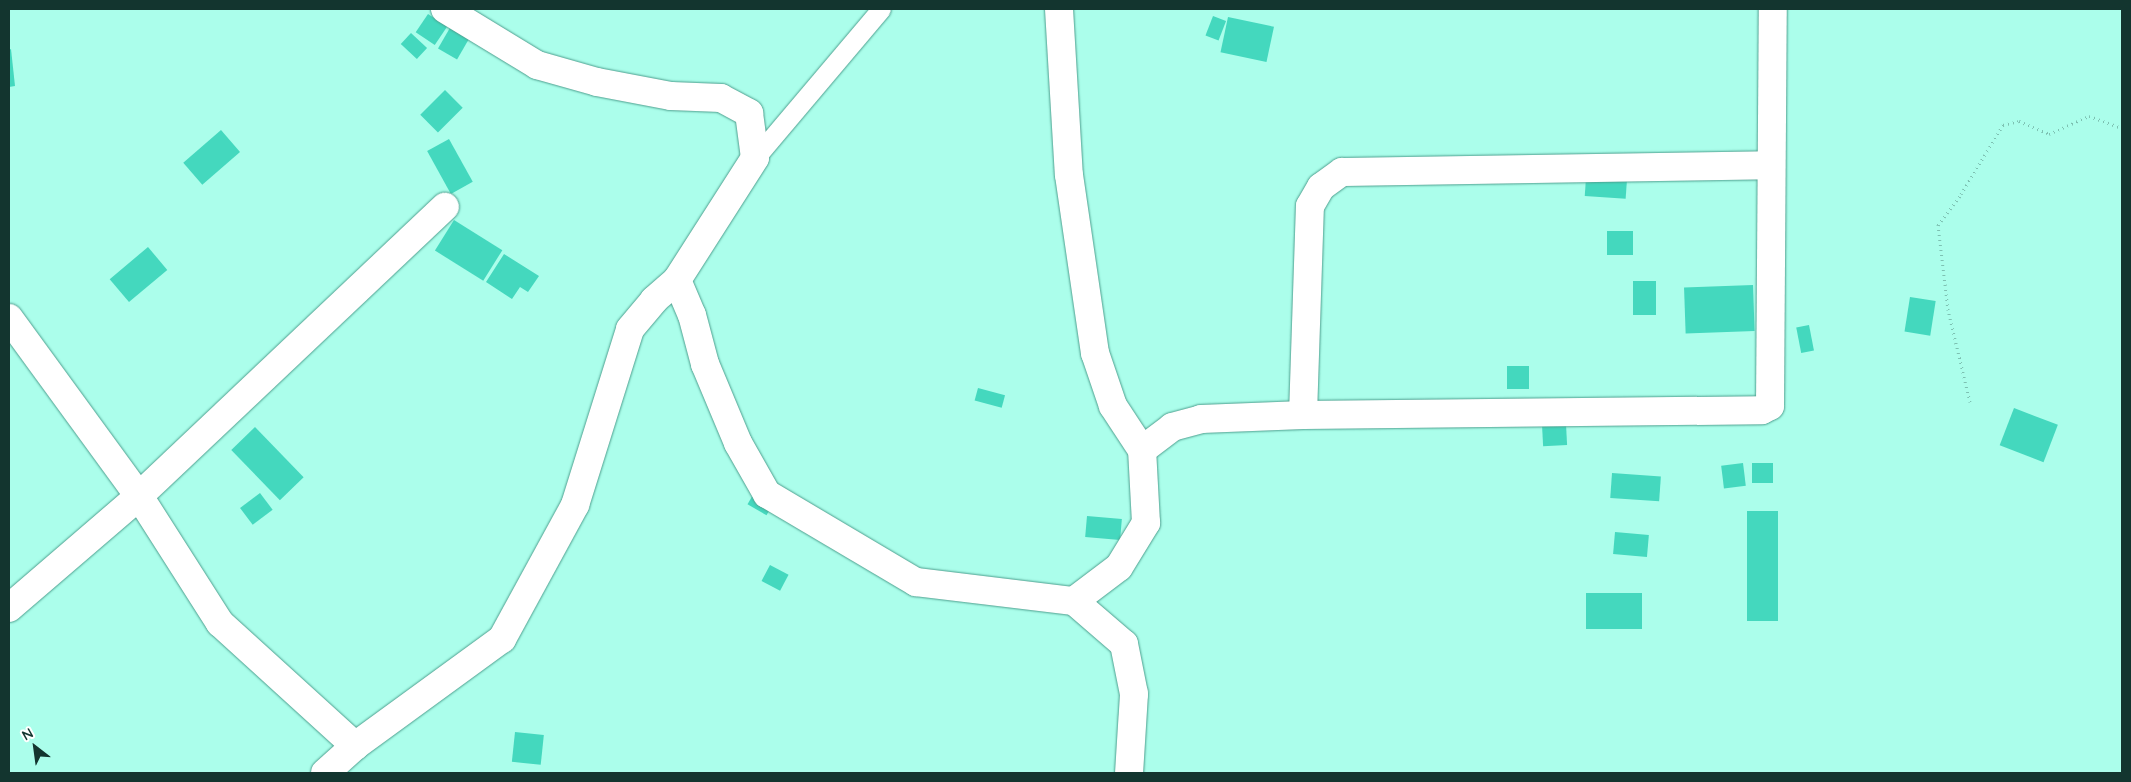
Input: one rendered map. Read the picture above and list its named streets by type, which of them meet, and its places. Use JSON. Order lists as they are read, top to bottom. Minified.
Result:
{"north":"top left"}
